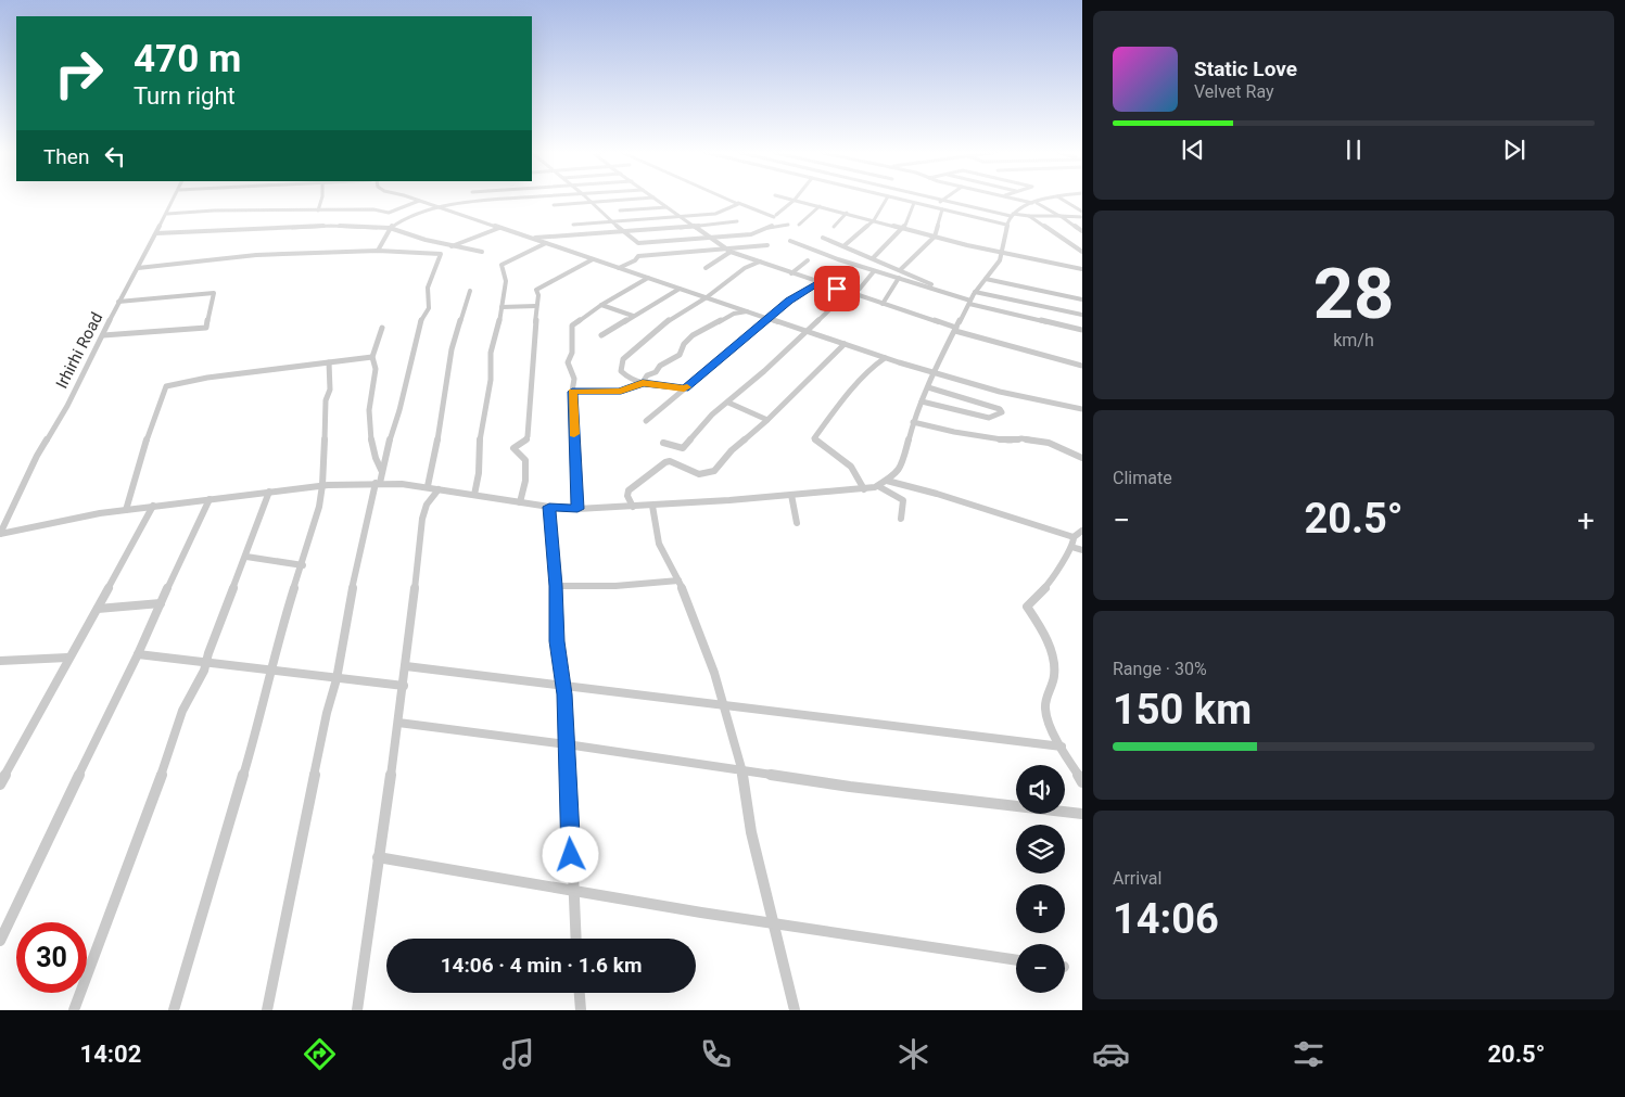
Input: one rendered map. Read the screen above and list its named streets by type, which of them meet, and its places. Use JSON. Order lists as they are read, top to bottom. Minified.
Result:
{"streets":{"street":["Irhirhi Road"]},"page":{"turn":["470 m","Turn right"],"song":["Static Love","Velvet Ray"],"then":"Then","tile":[["28","km/h"],"Climate",["Range · 30%","150 km"],["Arrival","14:06"]],"heat":["−","20.5°","+"],"map_buttons":["+","−"],"limit":"30","trip":"14:06 · 4 min · 1.6 km","tabs":["14:02","20.5°"]}}
